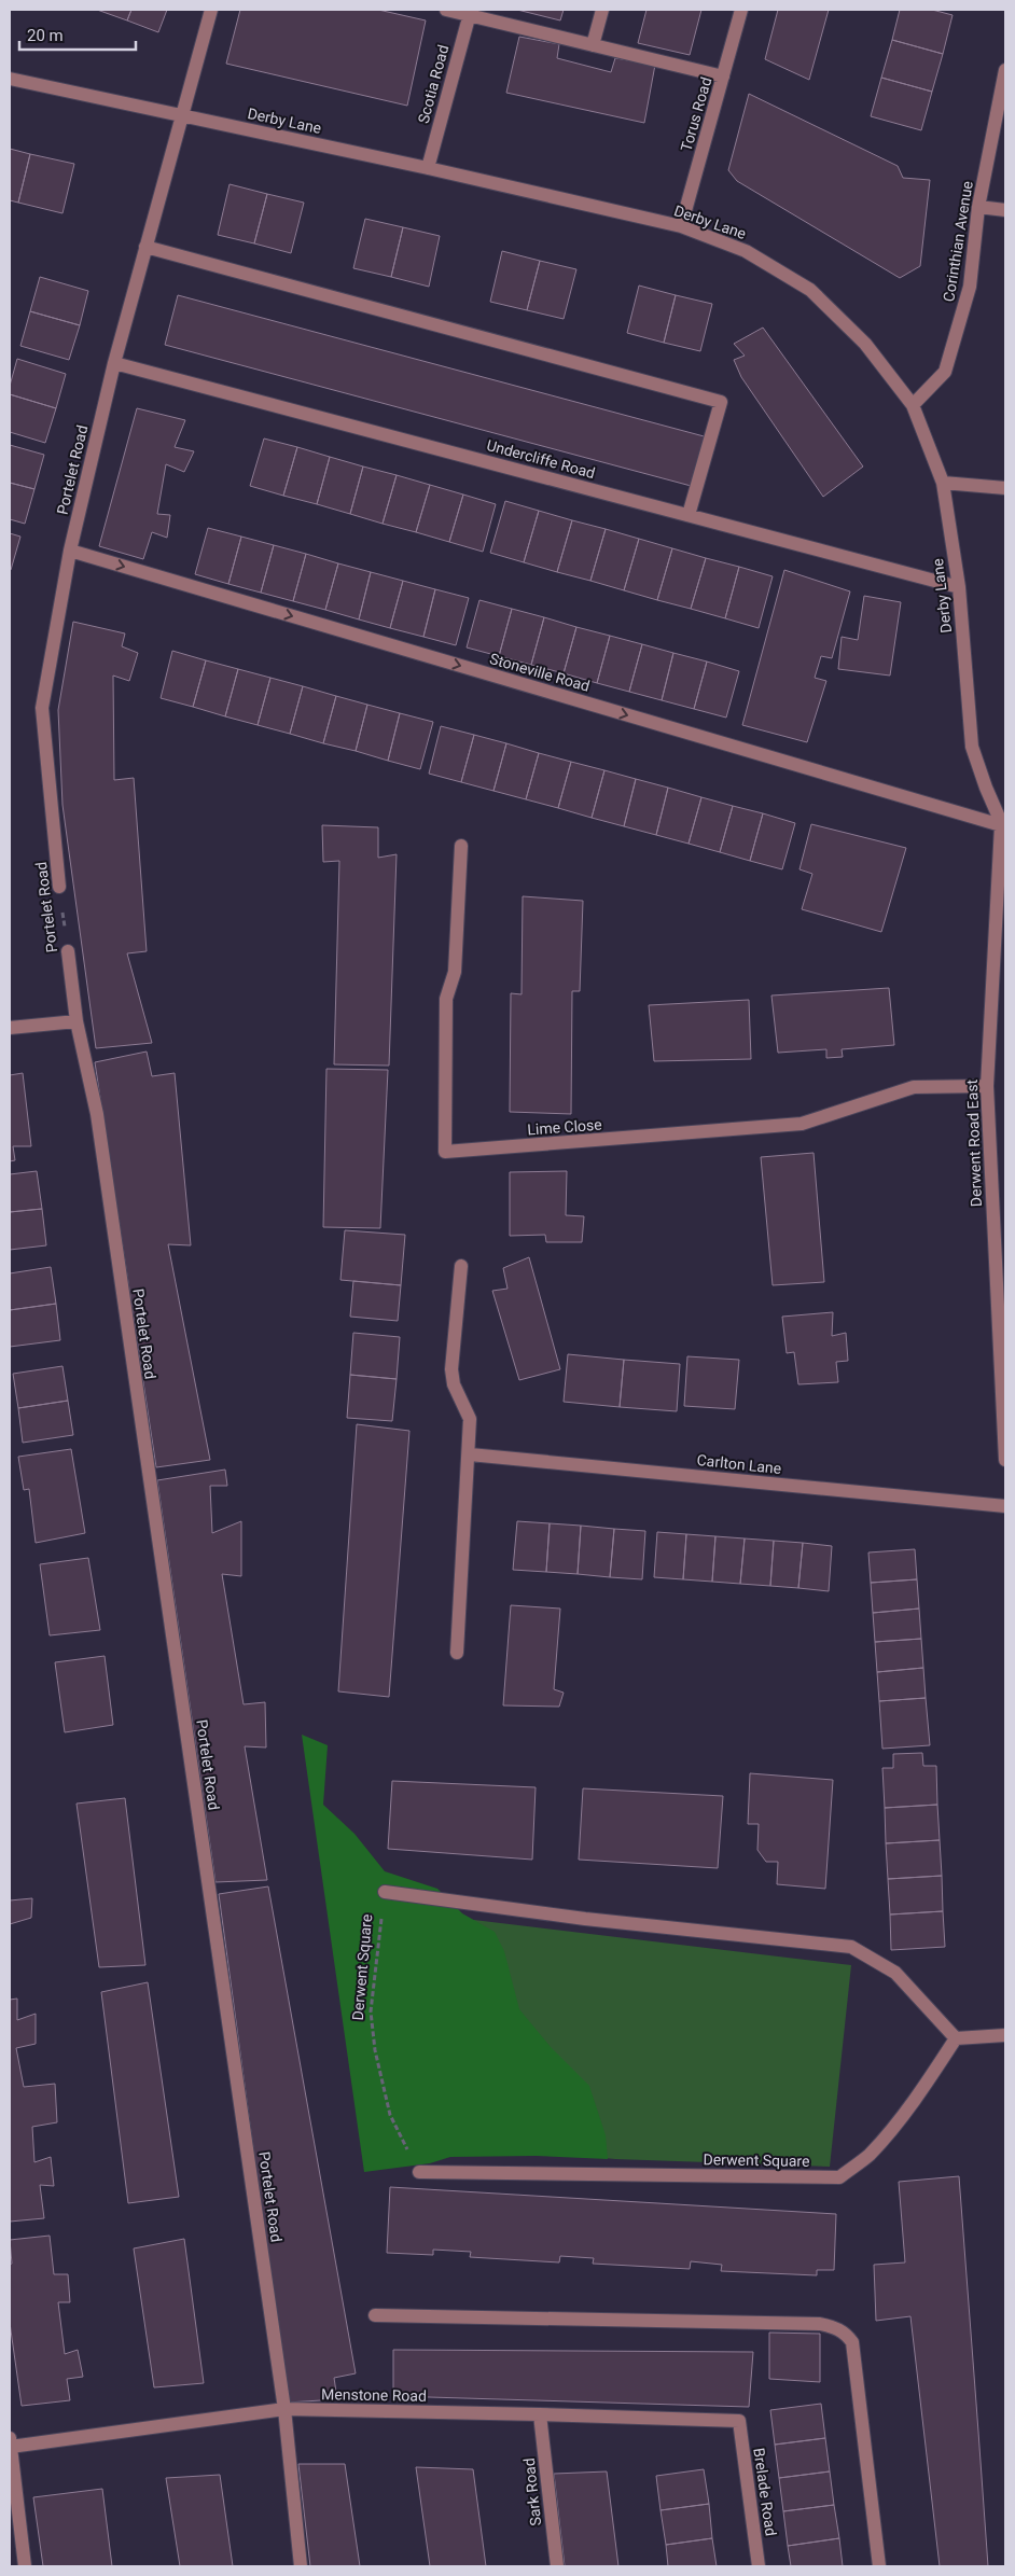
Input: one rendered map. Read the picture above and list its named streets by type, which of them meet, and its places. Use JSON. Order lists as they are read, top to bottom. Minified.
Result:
{"streets":{"street":["Scotia Road","Torus Road","Derby Lane","Corinthian Avenue","Undercliffe Road","Portelet Road","Stoneville Road","Lime Close","Derwent Road East","Carlton Lane","Derwent Square","Menstone Road","Sark Road","Brelade Road"]},"crossings":[["Scotia Road","Derby Lane"],["Torus Road","Derby Lane"],["Derby Lane","Corinthian Avenue"],["Derby Lane","Undercliffe Road"],["Derby Lane","Portelet Road"],["Derby Lane","Stoneville Road"],["Derby Lane","Derwent Road East"],["Undercliffe Road","Portelet Road"],["Portelet Road","Stoneville Road"],["Portelet Road","Menstone Road"],["Stoneville Road","Derwent Road East"],["Lime Close","Derwent Road East"],["Menstone Road","Sark Road"],["Menstone Road","Brelade Road"]],"one_way":["Stoneville Road"],"scale_bar":"20 m"}
